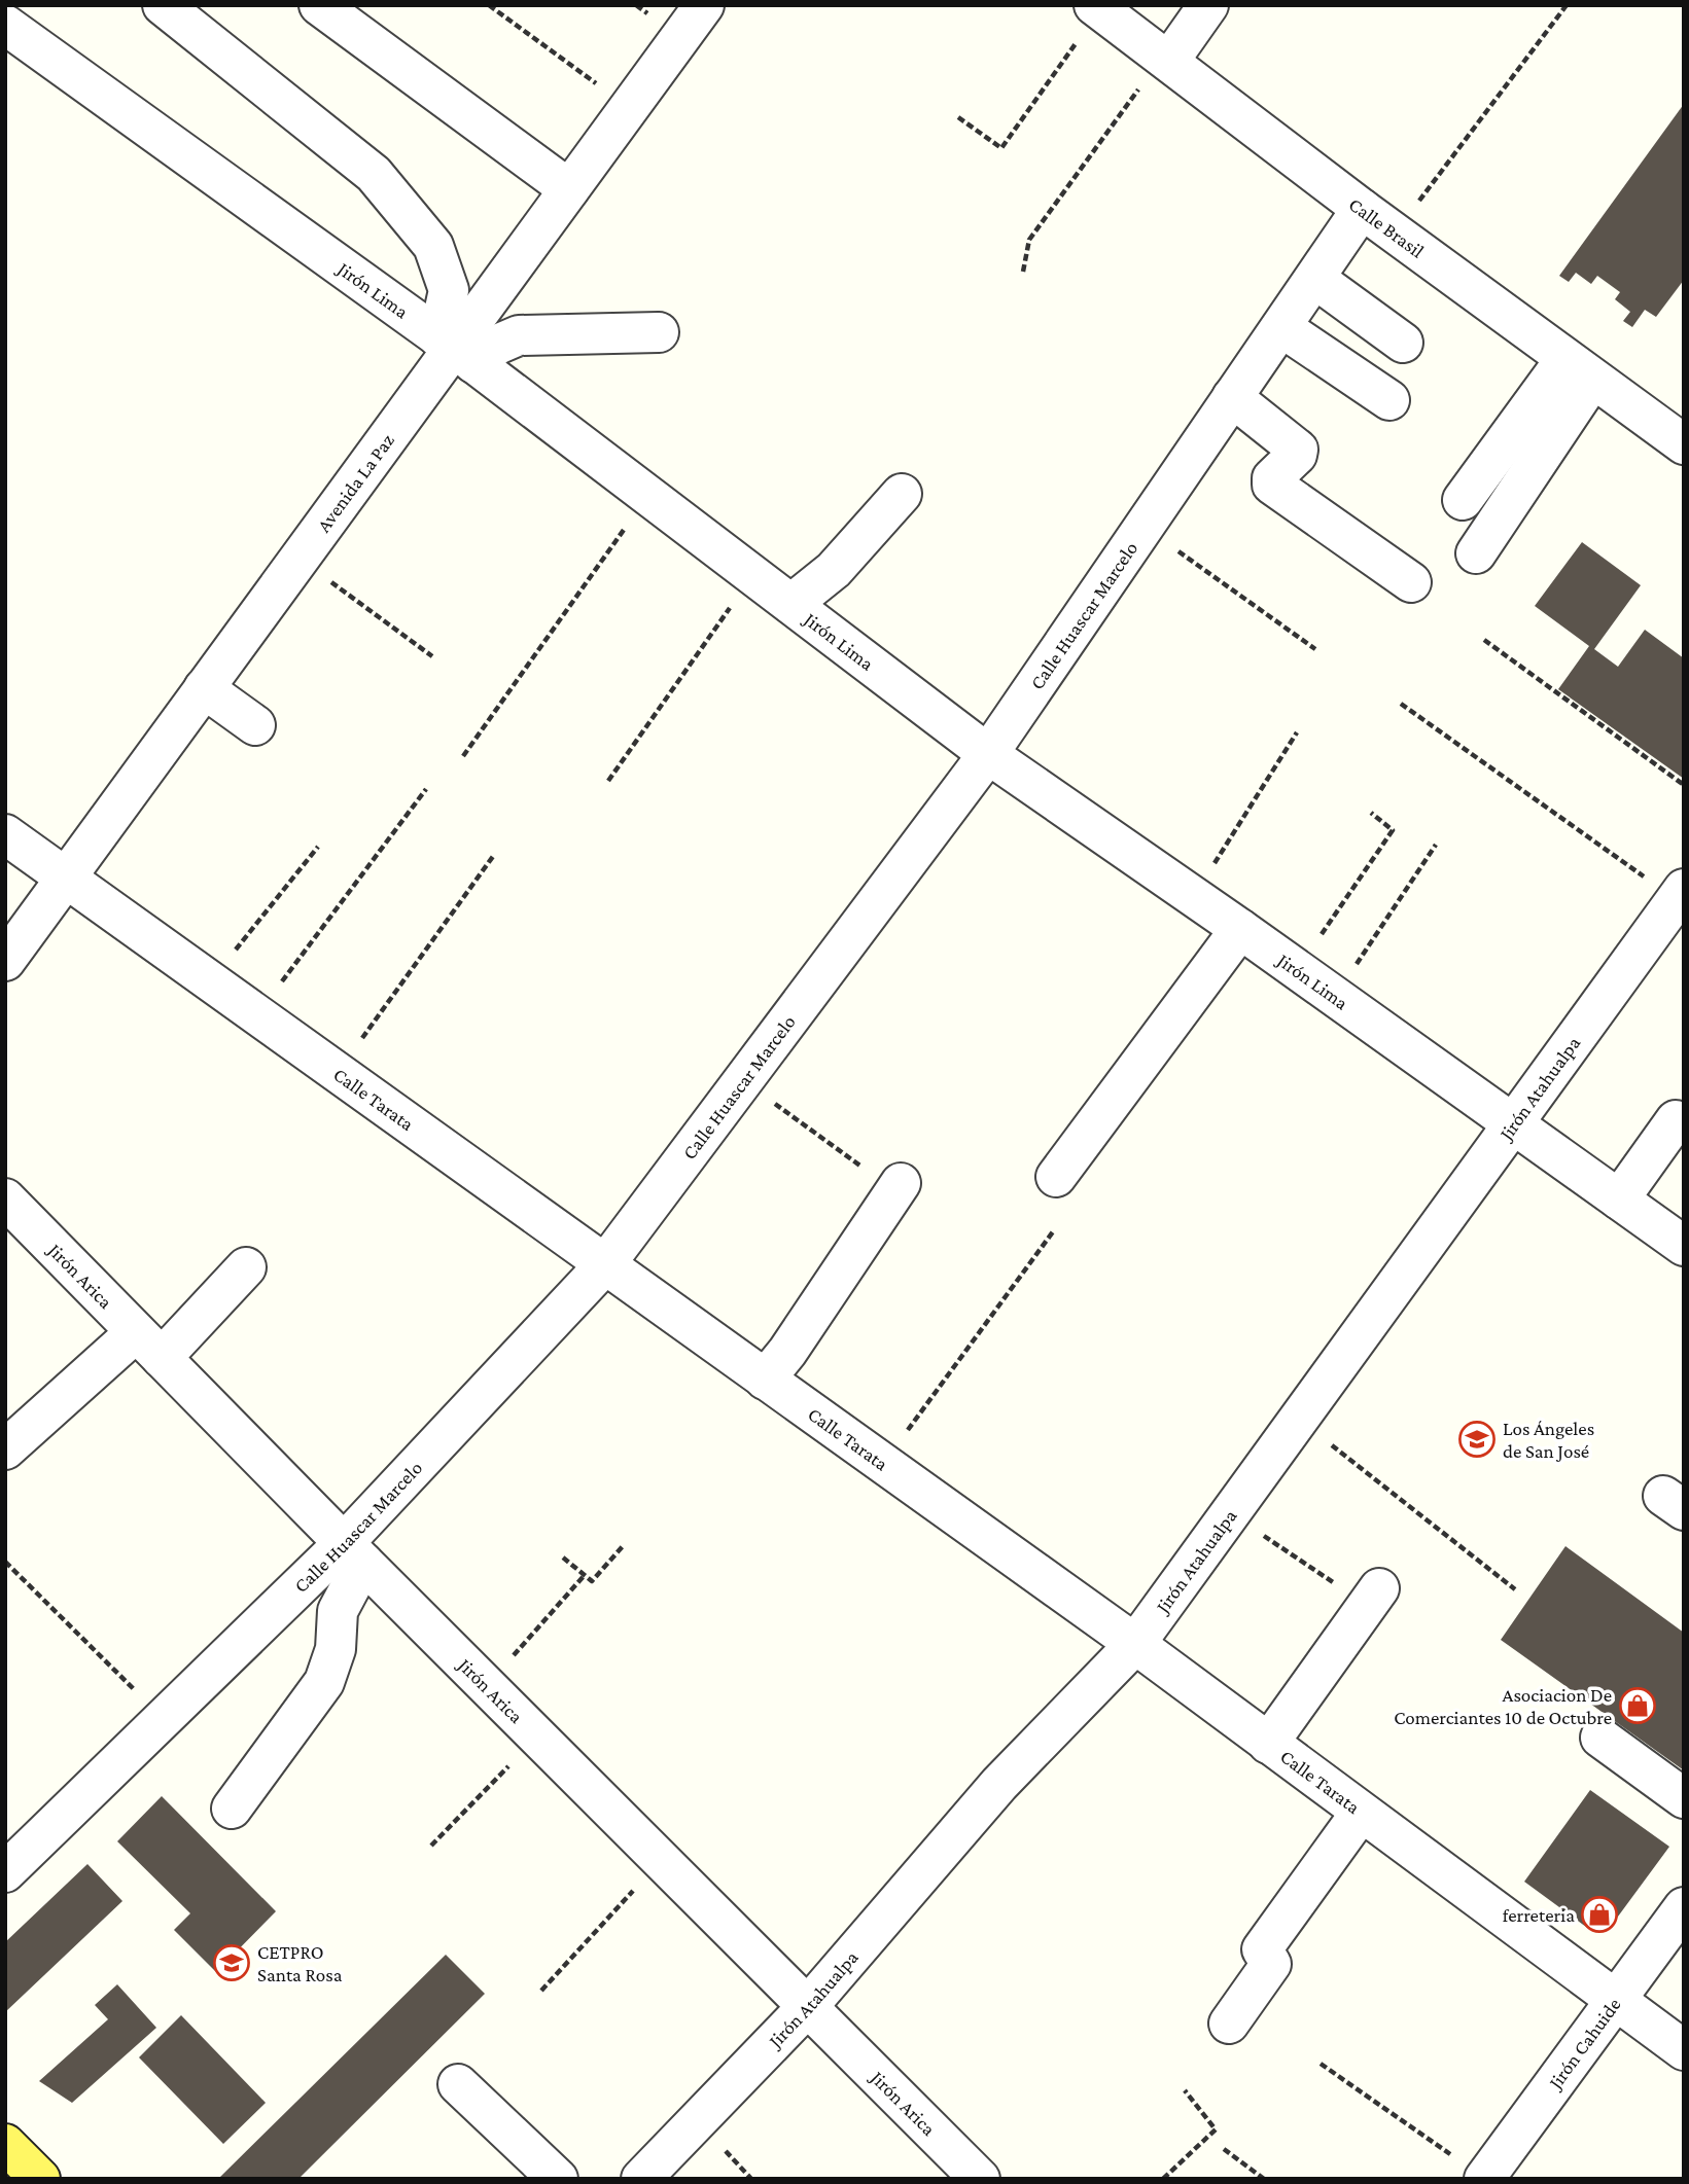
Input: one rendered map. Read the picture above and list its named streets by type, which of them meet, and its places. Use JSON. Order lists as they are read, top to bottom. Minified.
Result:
{"streets":{"street":["Calle Brasil","Jirón Lima","Avenida La Paz","Calle Huascar Marcelo","Jirón Atahualpa","Calle Tarata","Jirón Arica","Jirón Cahuide"]},"crossings":[["Calle Brasil","Calle Huascar Marcelo"],["Jirón Lima","Avenida La Paz"],["Jirón Lima","Calle Huascar Marcelo"],["Jirón Lima","Jirón Atahualpa"],["Avenida La Paz","Calle Tarata"],["Calle Huascar Marcelo","Calle Tarata"],["Calle Huascar Marcelo","Jirón Arica"],["Jirón Atahualpa","Calle Tarata"],["Jirón Atahualpa","Jirón Arica"],["Calle Tarata","Jirón Cahuide"]],"places":{"school or university":["Los Ángeles de San José","CETPRO Santa Rosa"],"shop":["Asociacion De Comerciantes 10 de Octubre","ferreteria"]}}
